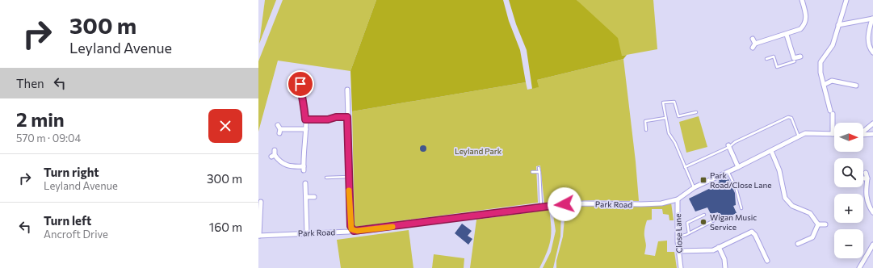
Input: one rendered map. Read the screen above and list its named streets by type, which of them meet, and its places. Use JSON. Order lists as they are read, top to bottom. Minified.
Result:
{"streets":{"street":["Park Road","Close Lane"]},"crossings":[["Park Road","Close Lane"]],"parks":["Leyland Park"],"places":{"transit":["Park Road/Close Lane"],"other":["Wigan Music Service"]},"north":"right","page":{"turn":["300 m","Leyland Avenue"],"then":"Then","heading":["2 min","570 m · 09:04"],"map_buttons":["+","−"],"list":[{"name":"Turn right","note":"Leyland Avenue","value":"300 m"},{"name":"Turn left","note":"Ancroft Drive","value":"160 m"}]}}
